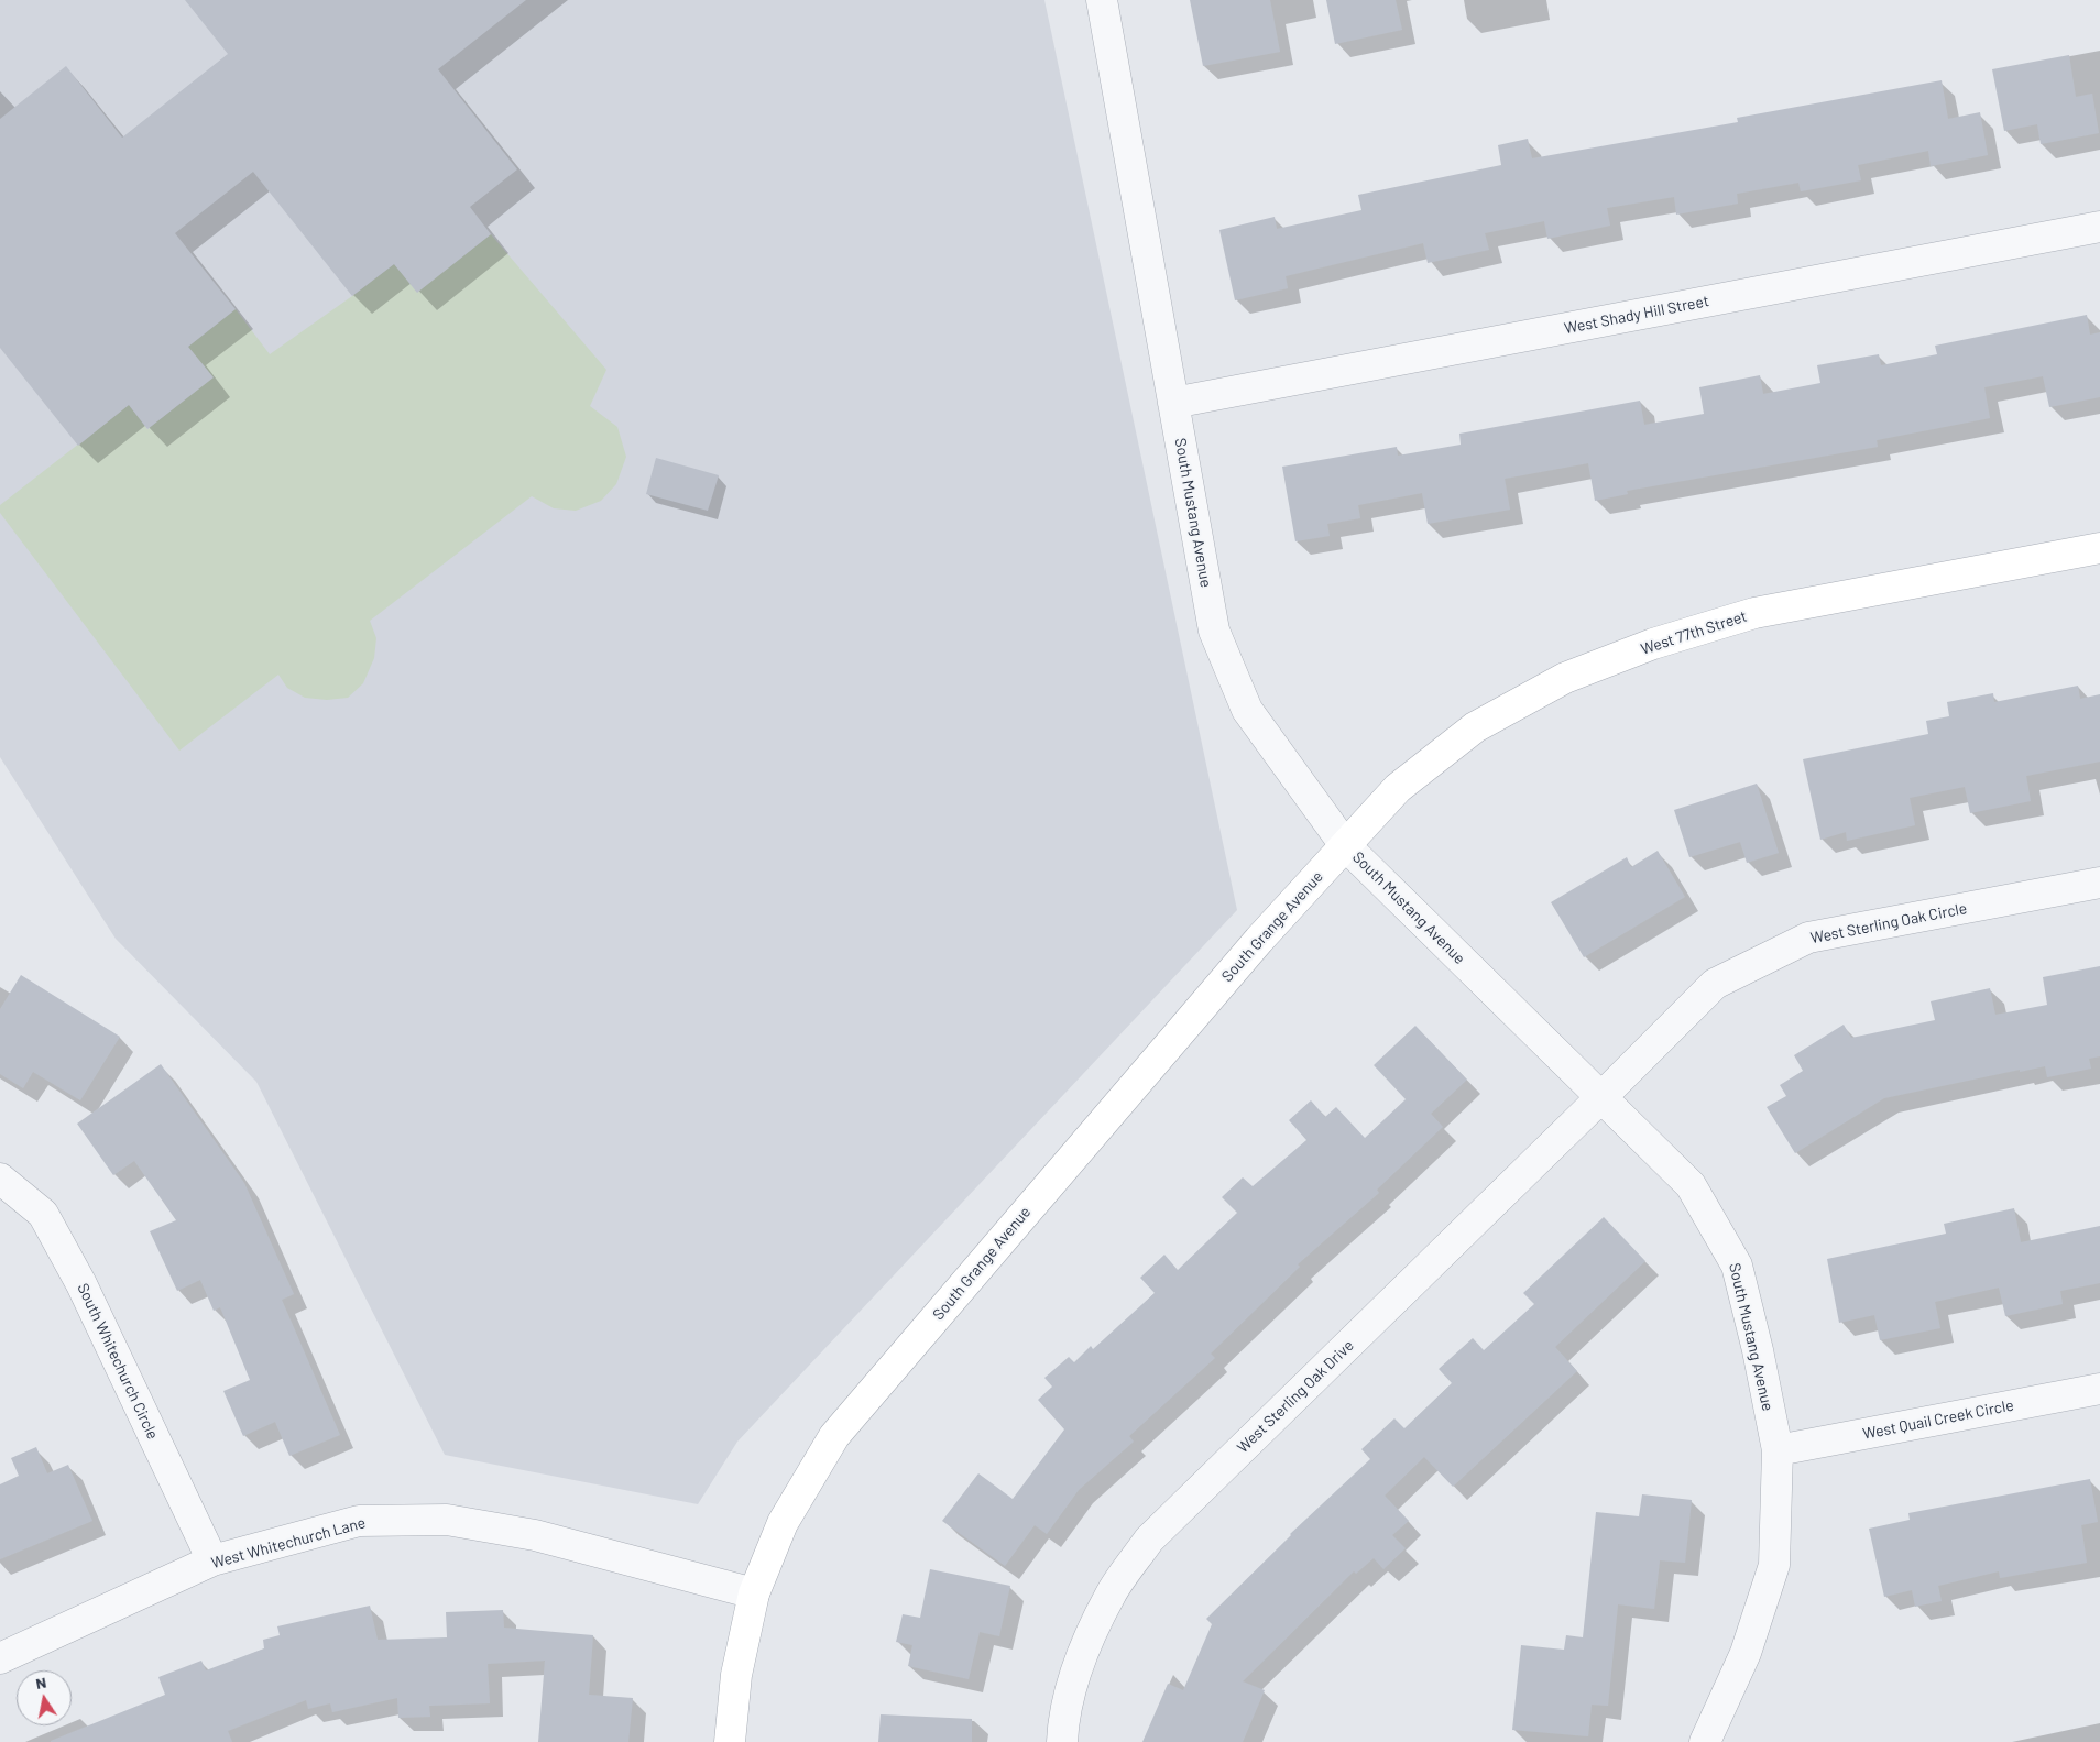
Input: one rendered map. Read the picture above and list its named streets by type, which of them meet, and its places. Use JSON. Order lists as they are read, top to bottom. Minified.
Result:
{"streets":{"street":["West Shady Hill Street","South Mustang Avenue","West 77th Street","West Sterling Oak Circle","South Grange Avenue","South Whitechurch Circle","West Sterling Oak Drive","West Quail Creek Circle","West Whitechurch Lane"]},"crossings":[["West Shady Hill Street","South Mustang Avenue"],["South Mustang Avenue","West 77th Street"],["South Mustang Avenue","West Sterling Oak Circle"],["South Mustang Avenue","South Grange Avenue"],["South Mustang Avenue","West Sterling Oak Drive"],["South Mustang Avenue","West Quail Creek Circle"],["West 77th Street","South Grange Avenue"],["West Sterling Oak Circle","West Sterling Oak Drive"],["South Grange Avenue","West Whitechurch Lane"],["South Whitechurch Circle","West Whitechurch Lane"]],"north":"top"}
